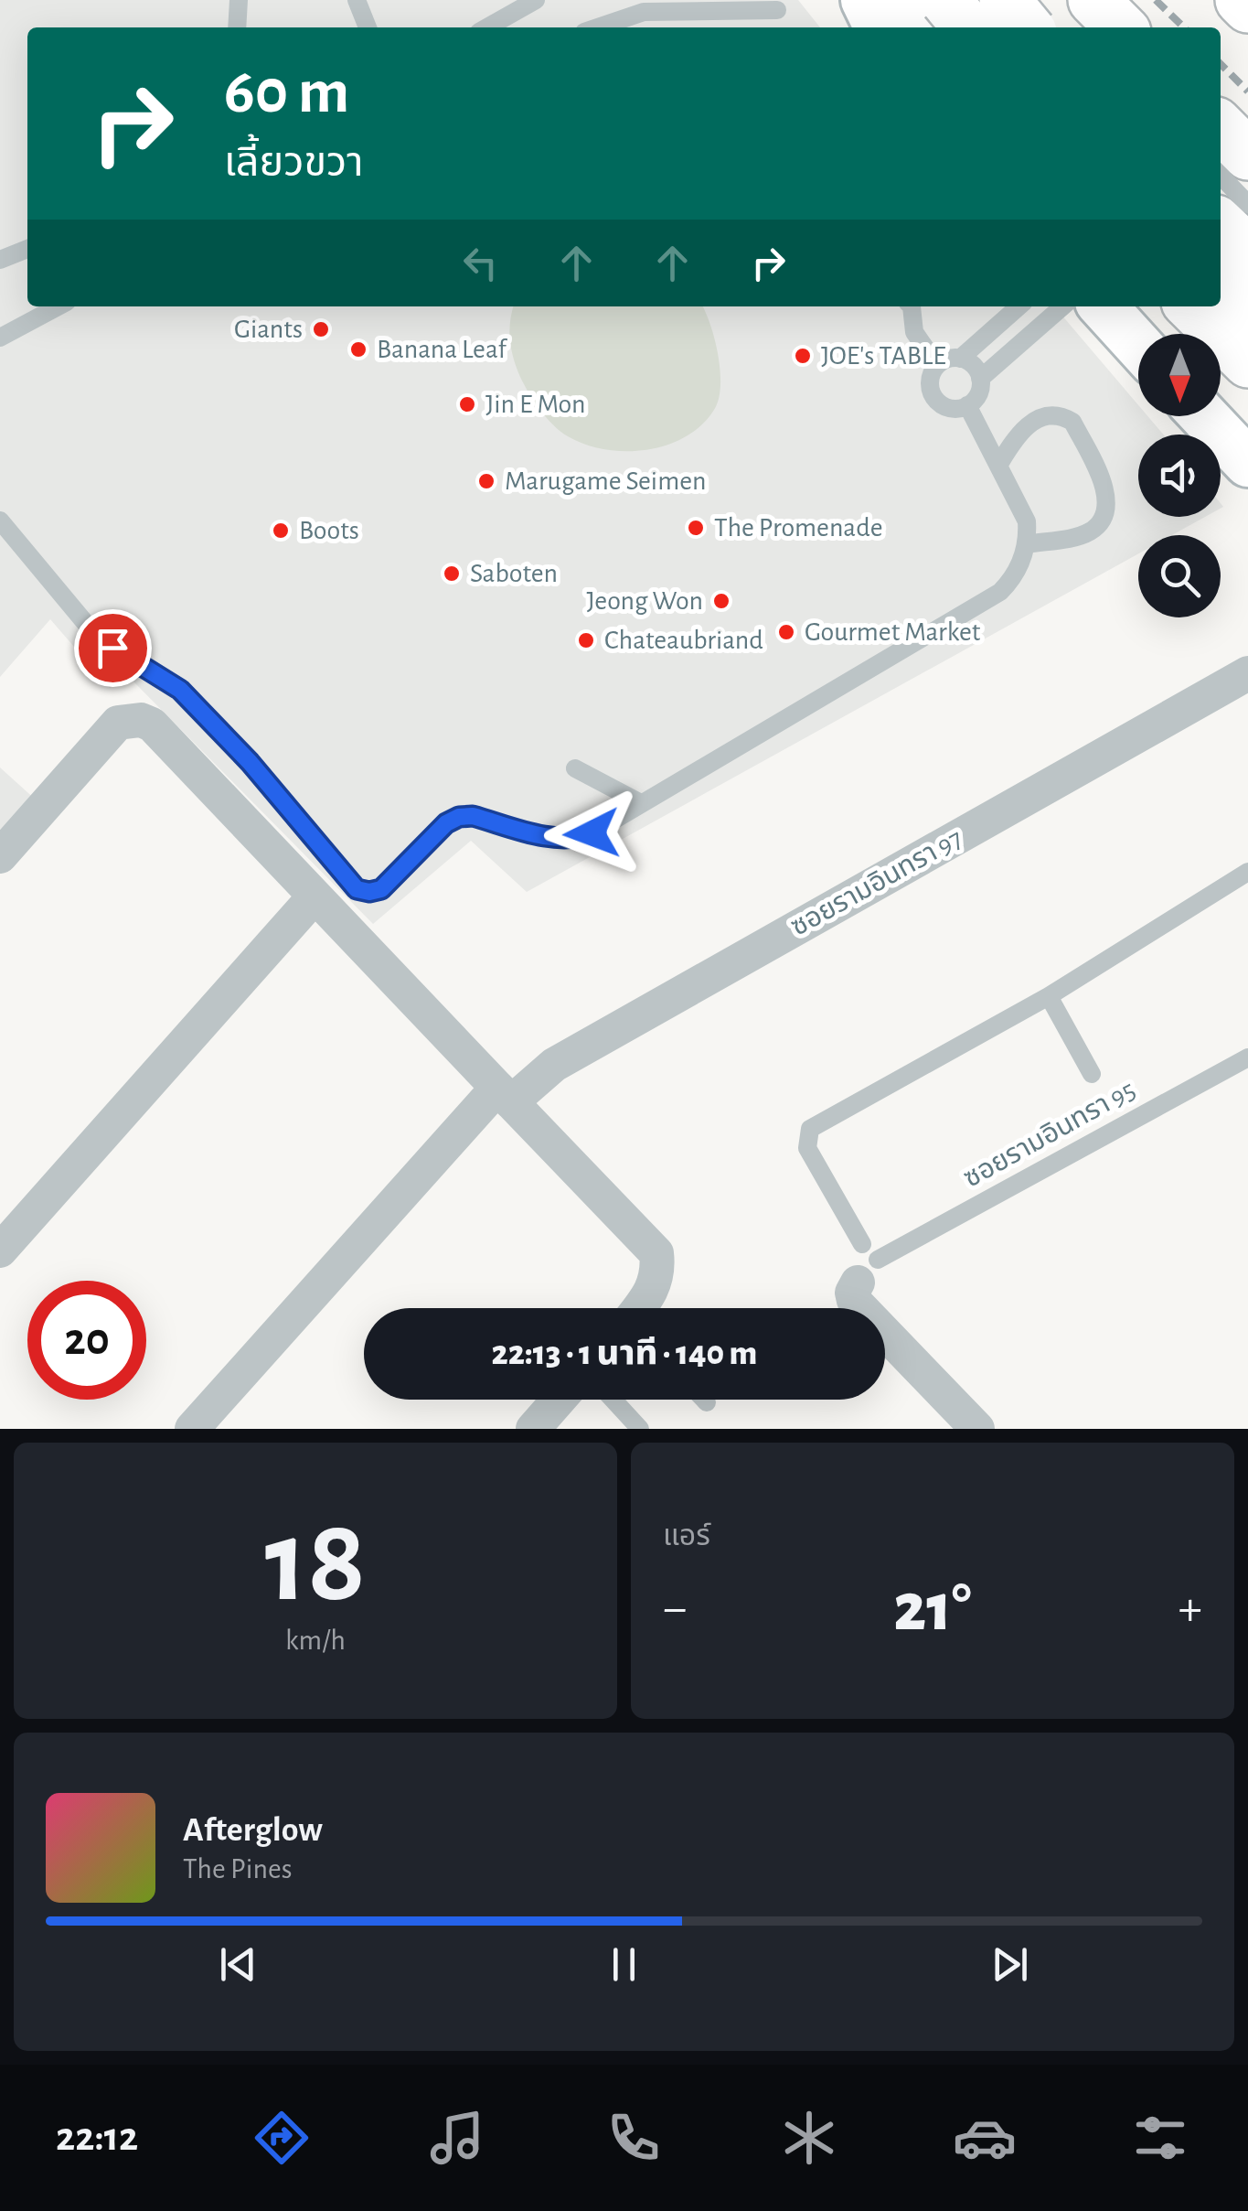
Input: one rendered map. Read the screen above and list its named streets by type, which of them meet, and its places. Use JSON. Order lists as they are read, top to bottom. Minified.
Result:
{"streets":{"street":["ซอยรามอินทรา 97"],"lane":["ซอยรามอินทรา 95"]},"places":["Giants","Banana Leaf","JOE's TABLE","Jin E Mon","Marugame Seimen","The Promenade","Boots","Saboten","Jeong Won","Gourmet Market","Chateaubriand"],"north":"bottom","page":{"turn":["60 m","เลี้ยวขวา"],"limit":"20","trip":"22:13 · 1 นาที · 140 m","tile":[["18","km/h"],"แอร์"],"heat":["−","21°","+"],"song":["Afterglow","The Pines"],"tabs":"22:12"}}
